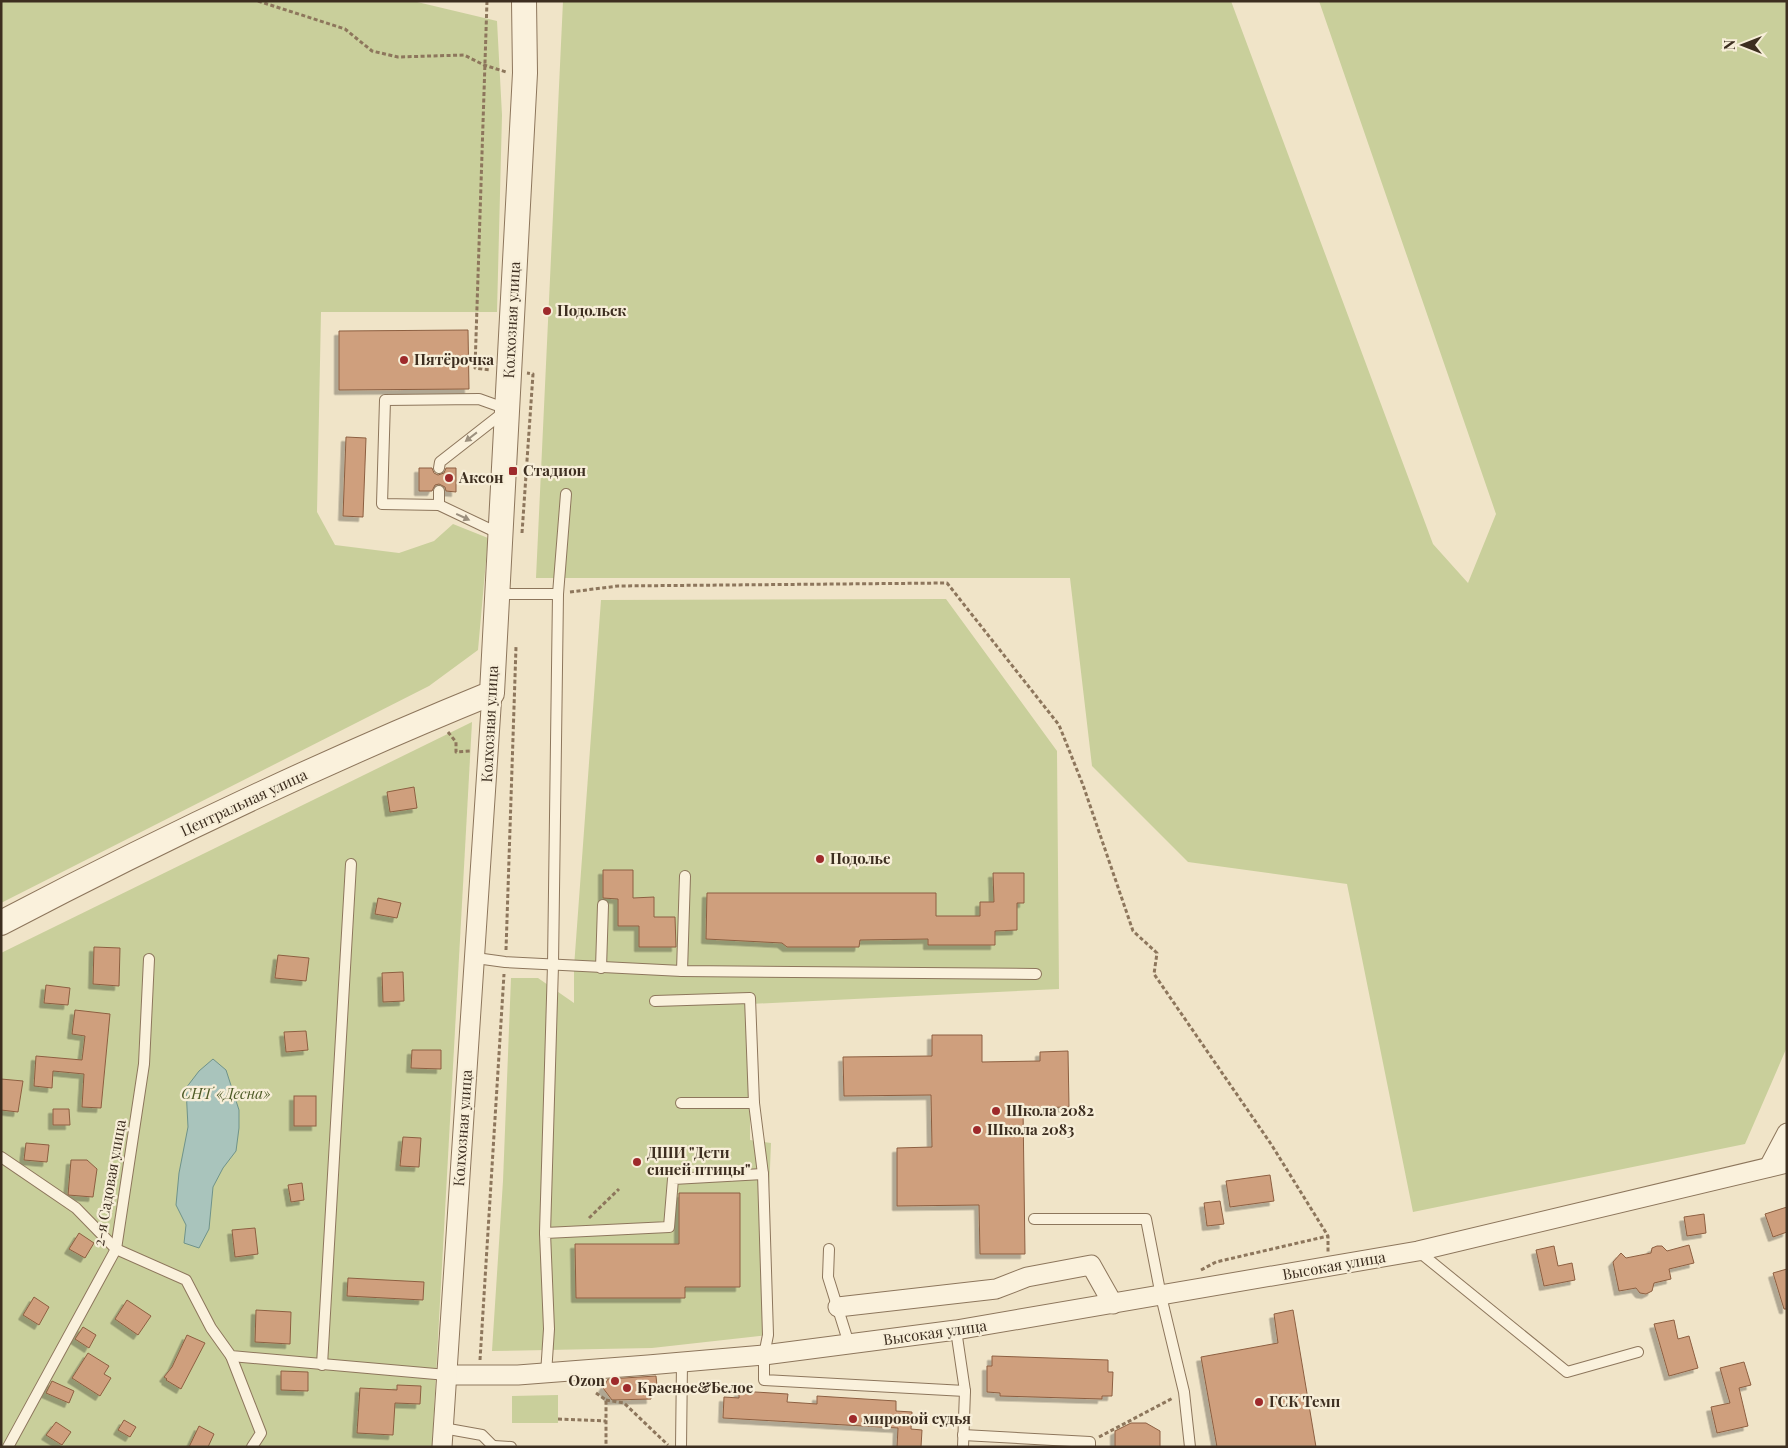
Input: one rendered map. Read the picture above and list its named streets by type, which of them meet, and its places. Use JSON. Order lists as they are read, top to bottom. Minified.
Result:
{"streets":{"street":["Колхозная улица","Центральная улица","Высокая улица"],"lane":["2-я Садовая улица"]},"crossings":[["Колхозная улица","Центральная улица"],["Колхозная улица","Высокая улица"]],"parks":["СНТ «Десна»"],"places":{"other":["Подольск","Пятёрочка","Аксон","Подолье","Школа 2082","Школа 2083","ДШИ \"Дети синей птицы\"","Ozon","Красное&Белое","ГСК Темп","мировой судья"],"transit":["Стадион"]},"north":"left"}
